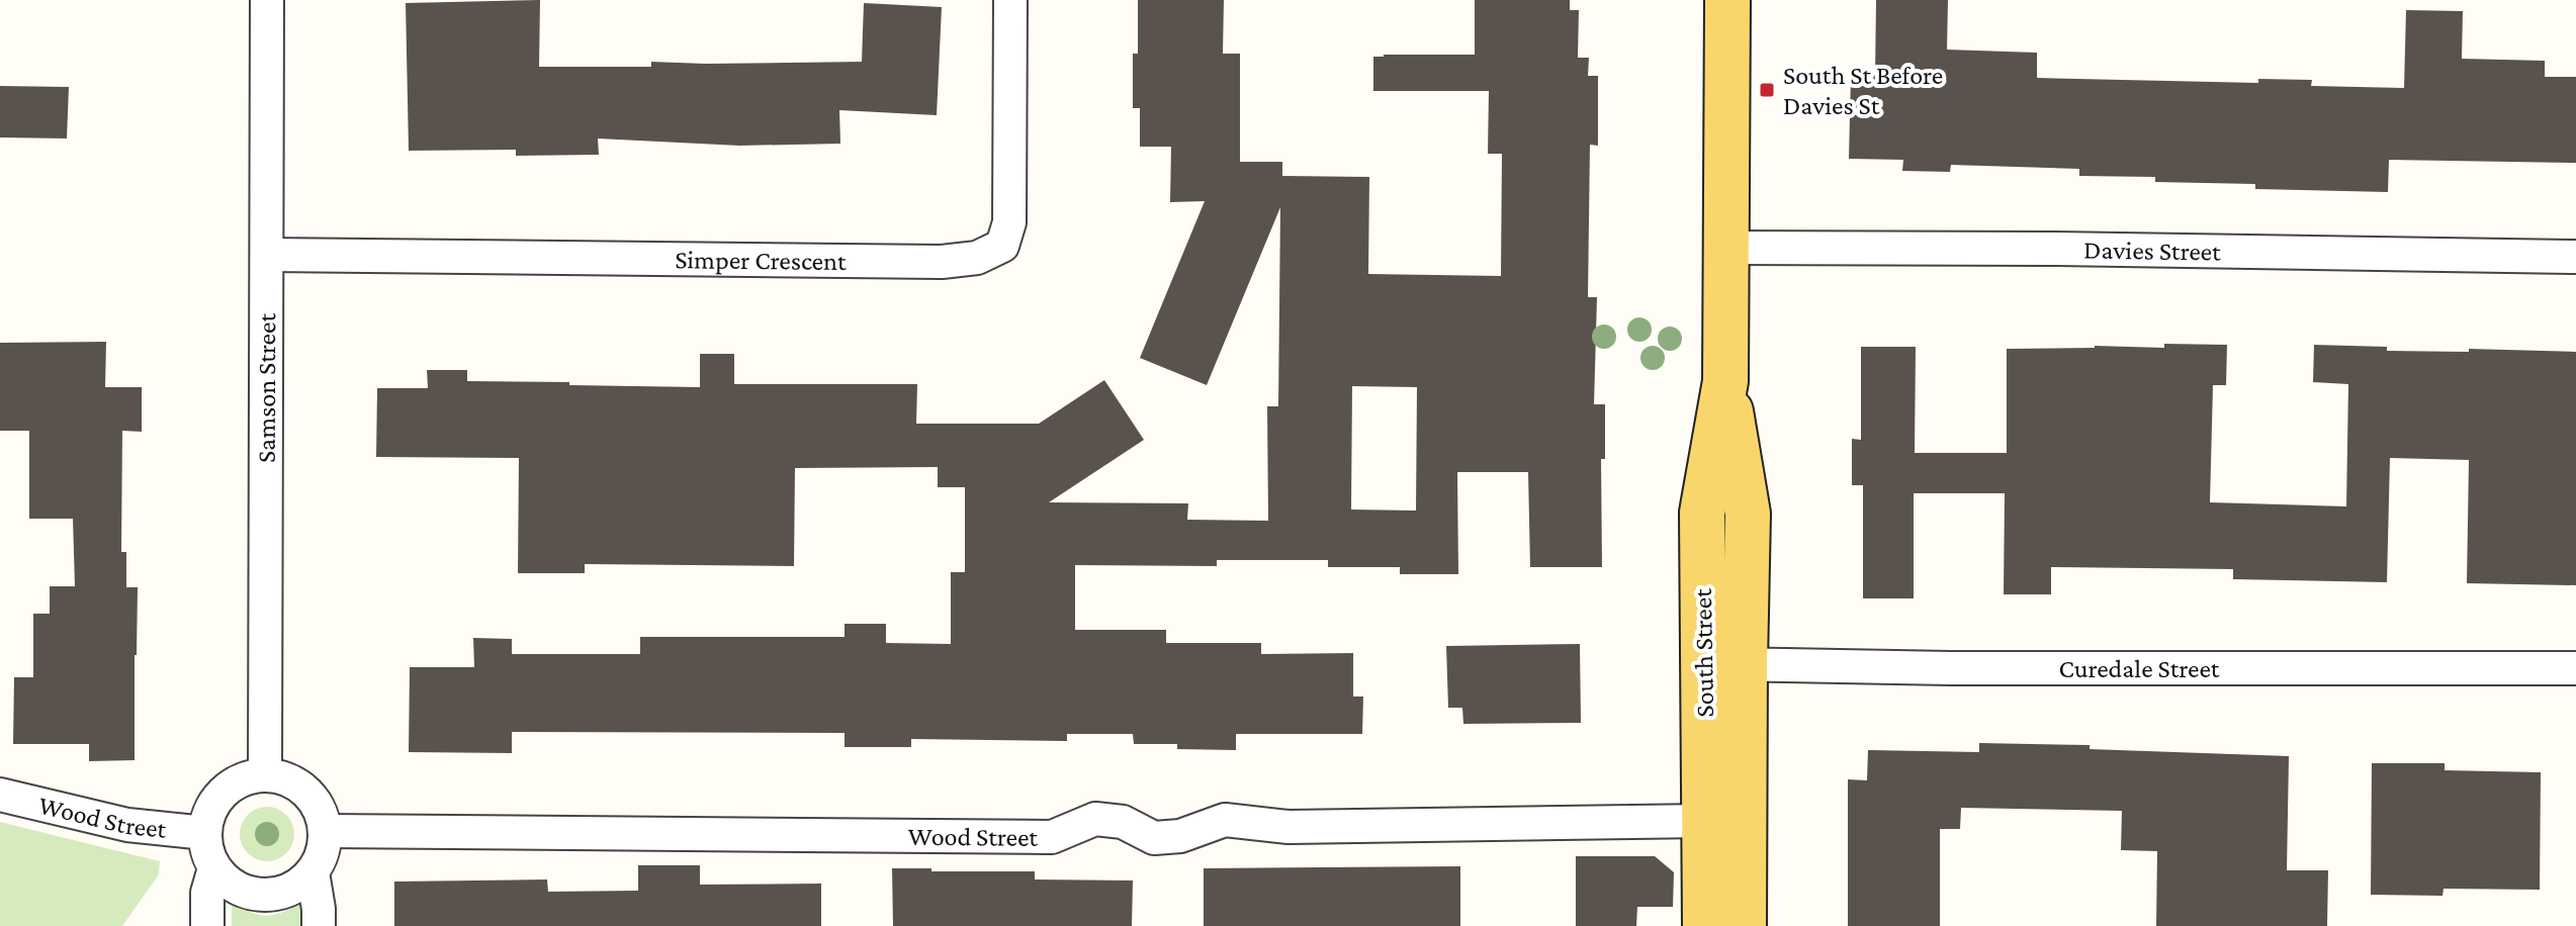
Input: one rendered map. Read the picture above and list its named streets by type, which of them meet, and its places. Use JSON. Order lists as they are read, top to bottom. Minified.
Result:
{"streets":{"main road":["South Street"],"street":["Davies Street","Simper Crescent","Samson Street","Curedale Street","Wood Street"]},"crossings":[["Davies Street","South Street"],["Simper Crescent","Samson Street"],["Samson Street","Wood Street"],["South Street","Curedale Street"],["South Street","Wood Street"]],"places":{"transit":["South St Before Davies St"]}}
